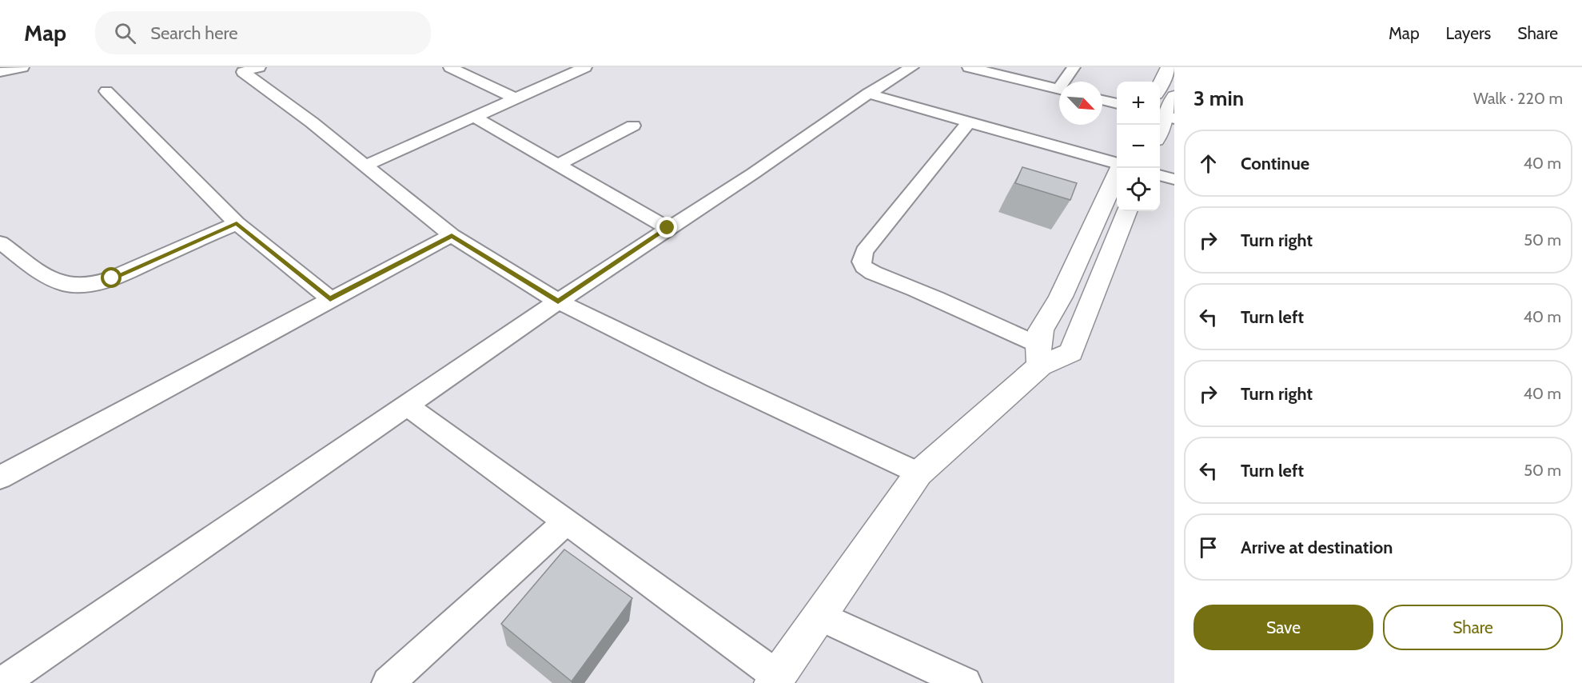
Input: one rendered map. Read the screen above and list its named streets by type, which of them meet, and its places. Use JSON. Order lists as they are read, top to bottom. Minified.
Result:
{"north":"bottom right","page":{"header":"Map","search":"Search here","nav":["Map","Layers","Share"],"heading":["3 min","Walk · 220 m"],"map_buttons":["+","−"],"list":[["Continue","40 m"],["Turn right","50 m"],["Turn left","40 m"],["Turn right","40 m"],["Turn left","50 m"],"Arrive at destination"],"buttons":["Save","Share"]}}
